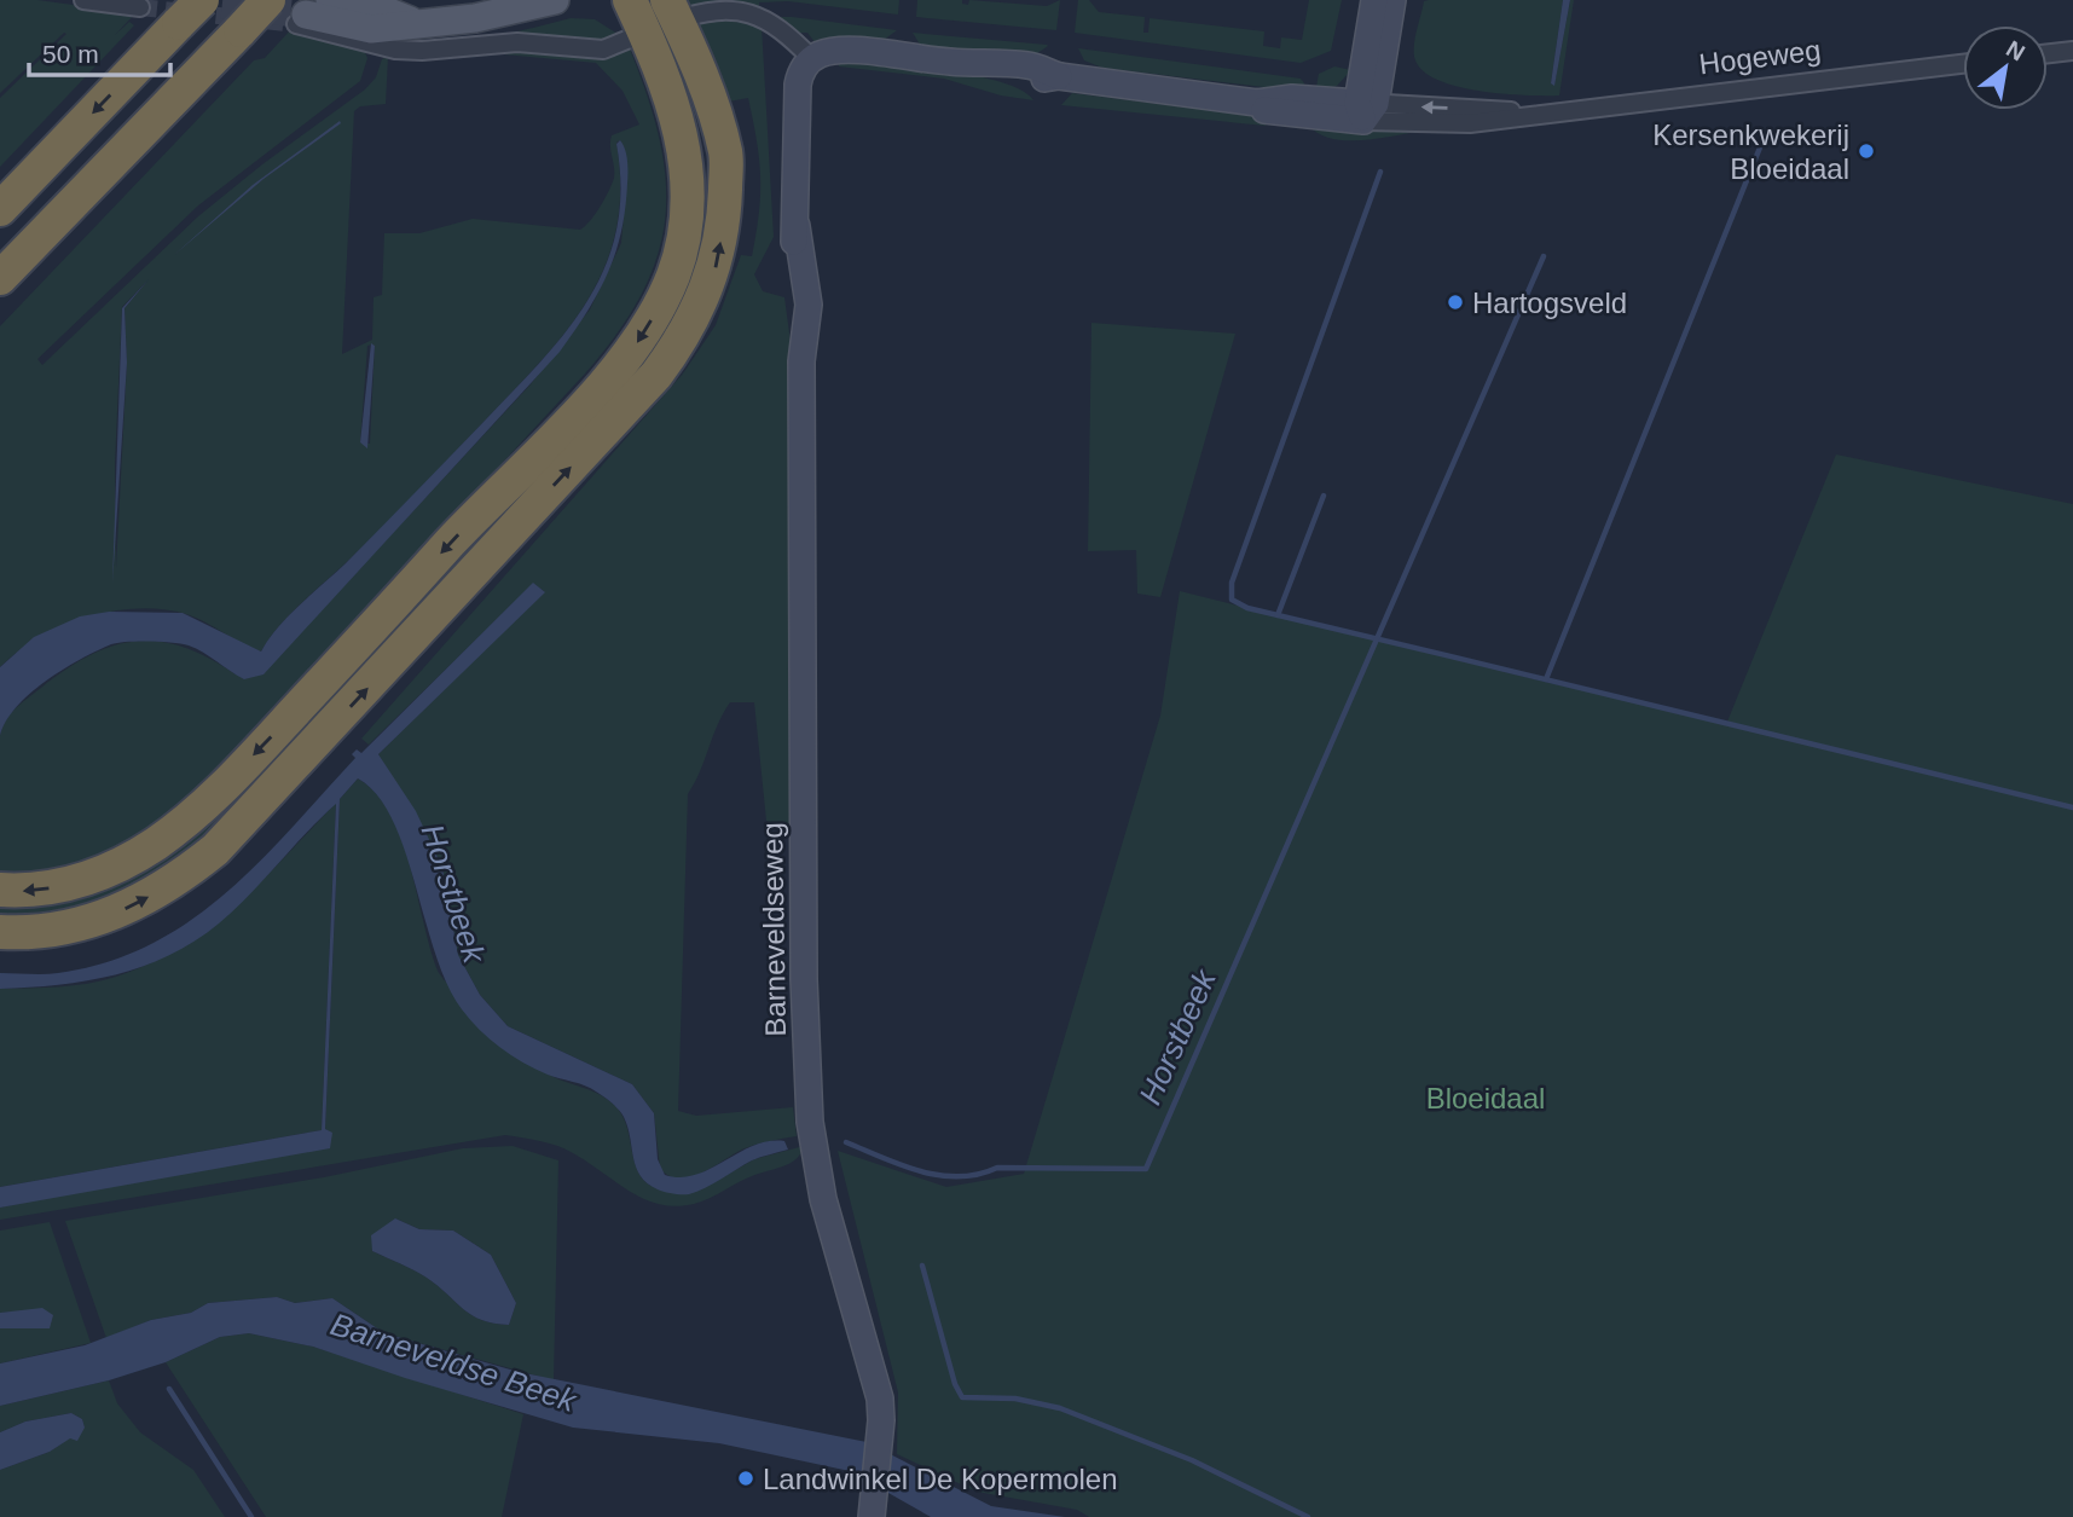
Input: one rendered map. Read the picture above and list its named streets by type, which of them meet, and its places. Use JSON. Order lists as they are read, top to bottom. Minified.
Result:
{"streets":{"street":["Hogeweg","Barneveldseweg"]},"crossings":[["Hogeweg","Barneveldseweg"]],"water":["Horstbeek","Barneveldse Beek"],"parks":["Bloeidaal"],"places":["Kersenkwekerij Bloeidaal","Hartogsveld","Landwinkel De Kopermolen"],"scale_bar":"50 m","north":"top right"}
